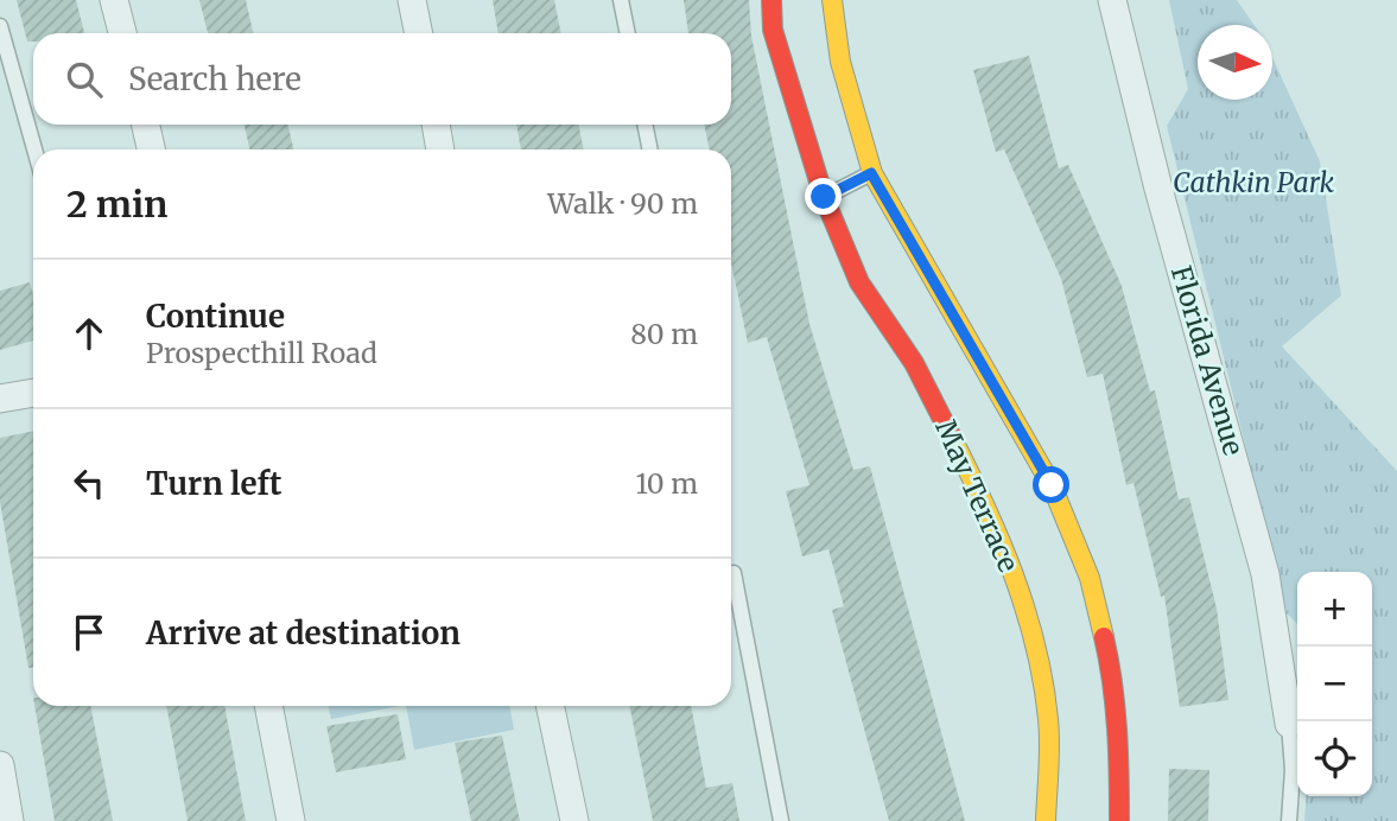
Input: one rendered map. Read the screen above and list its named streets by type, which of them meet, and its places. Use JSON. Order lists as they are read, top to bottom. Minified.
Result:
{"streets":{"main road":["May Terrace"],"street":["Florida Avenue"]},"parks":["Cathkin Park"],"north":"right","page":{"search":"Search here","heading":["2 min","Walk · 90 m"],"list":[["Continue","Prospecthill Road","80 m"],["Turn left","10 m"],"Arrive at destination"],"map_buttons":["+","−"]}}
